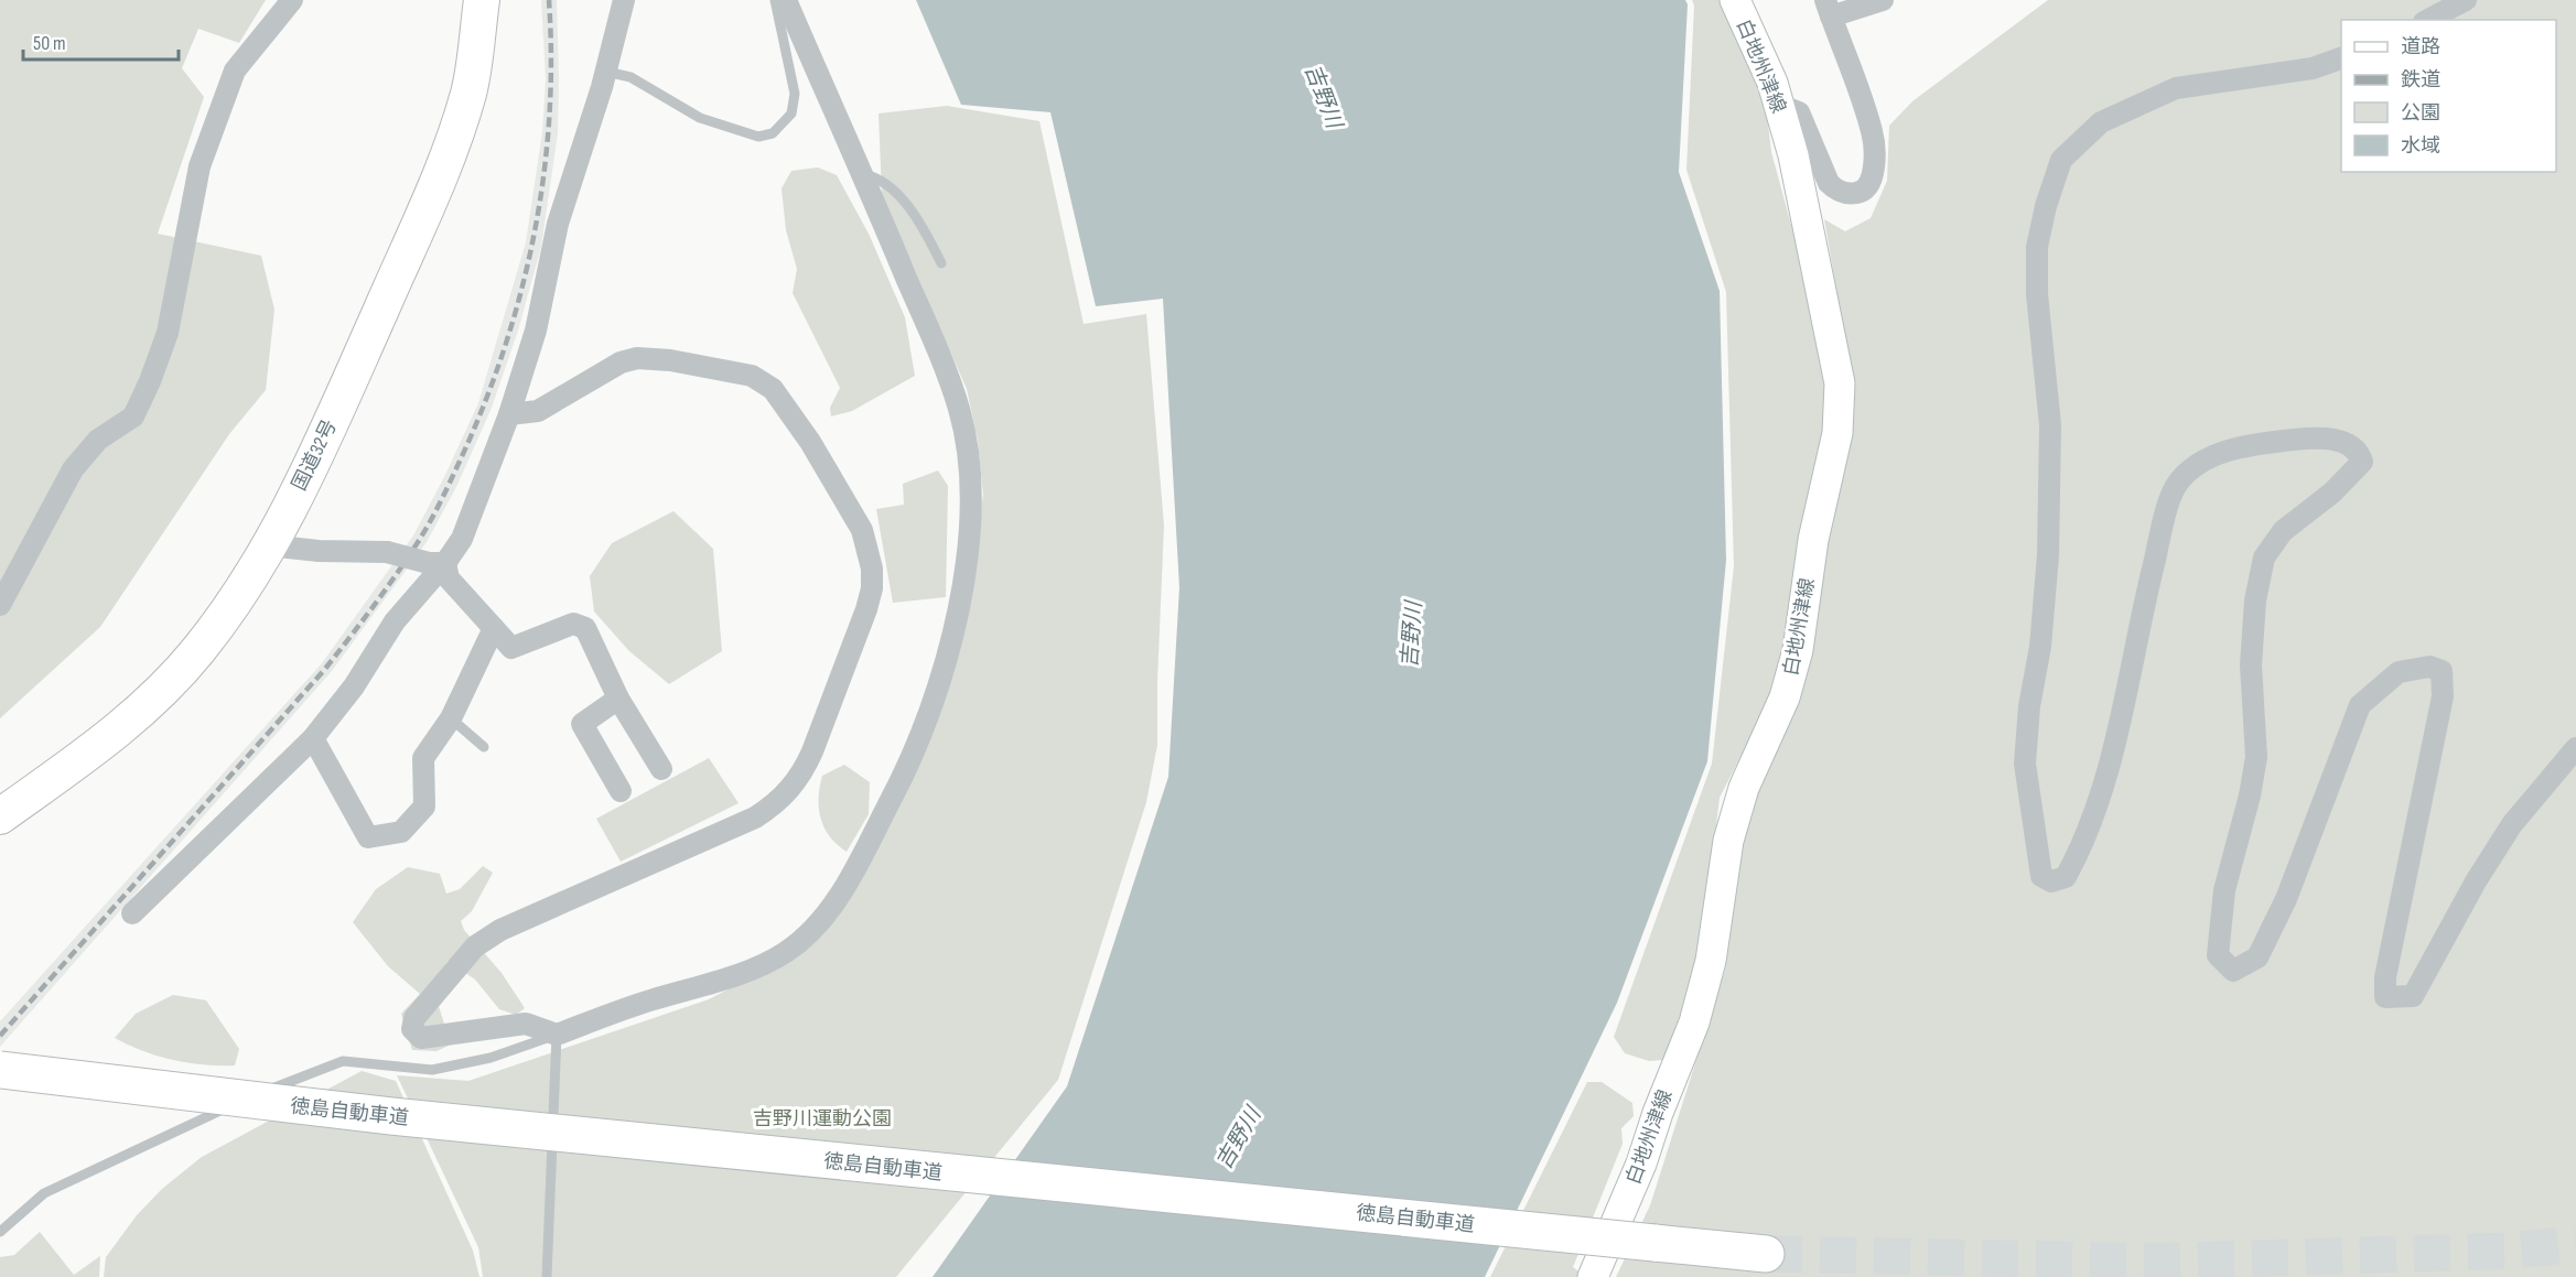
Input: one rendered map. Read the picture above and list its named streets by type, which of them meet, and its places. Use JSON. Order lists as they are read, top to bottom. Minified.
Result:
{"streets":{"highway":["国道32号","徳島自動車道"],"main road":["白地州津線"]},"water":["吉野川"],"parks":["吉野川運動公園"],"legend":["道路","鉄道","公園","水域"],"scale_bar":"50 m"}
